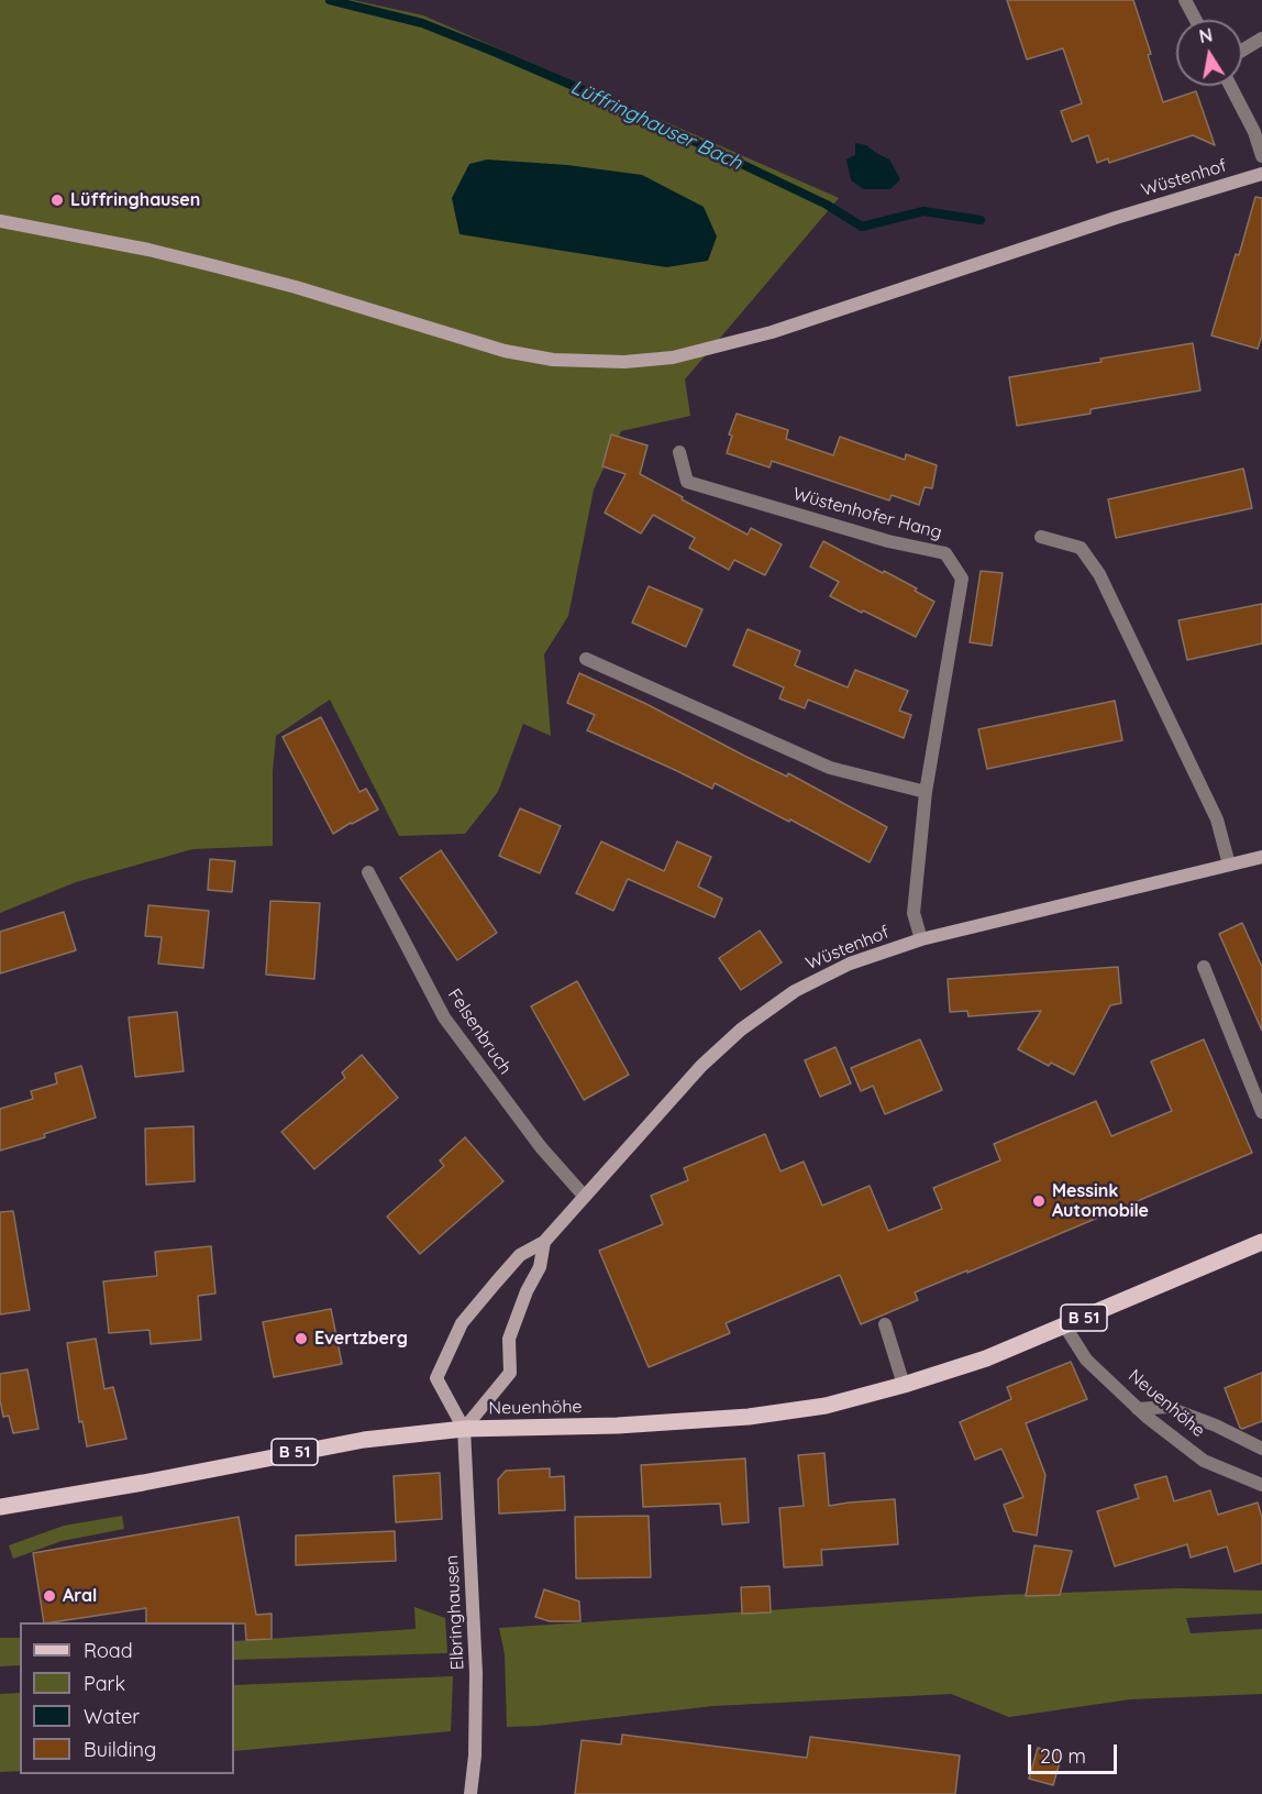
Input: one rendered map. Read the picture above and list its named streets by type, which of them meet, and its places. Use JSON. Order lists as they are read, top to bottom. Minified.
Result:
{"streets":{"main road":["Wüstenhof","B 51","Neuenhöhe","Elbringhausen"],"street":["Wüstenhofer Hang","Felsenbruch"]},"crossings":[["Wüstenhof","Wüstenhofer Hang"],["Wüstenhof","Felsenbruch"],["Wüstenhof","Neuenhöhe"],["Wüstenhof","Elbringhausen"],["Neuenhöhe","Elbringhausen"]],"water":["Lüffringhauser Bach"],"places":["Lüffringhausen","Messink Automobile","Evertzberg","Aral"],"legend":["Road","Park","Water","Building"],"scale_bar":"20 m","north":"top"}
